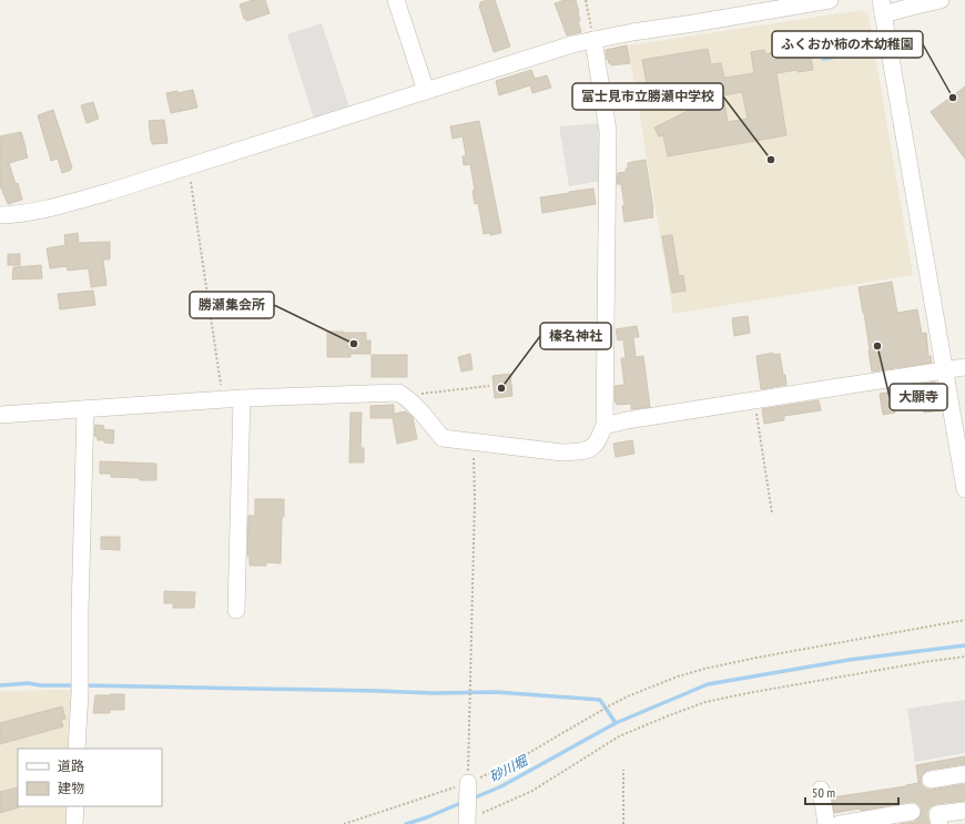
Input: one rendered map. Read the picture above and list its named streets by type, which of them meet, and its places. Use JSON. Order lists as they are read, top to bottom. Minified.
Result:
{"water":["砂川堀"],"places":["ふくおか柿の木幼稚園","富士見市立勝瀬中学校","勝瀬集会所","大願寺","榛名神社"],"legend":["道路","建物"],"scale_bar":"50 m"}
